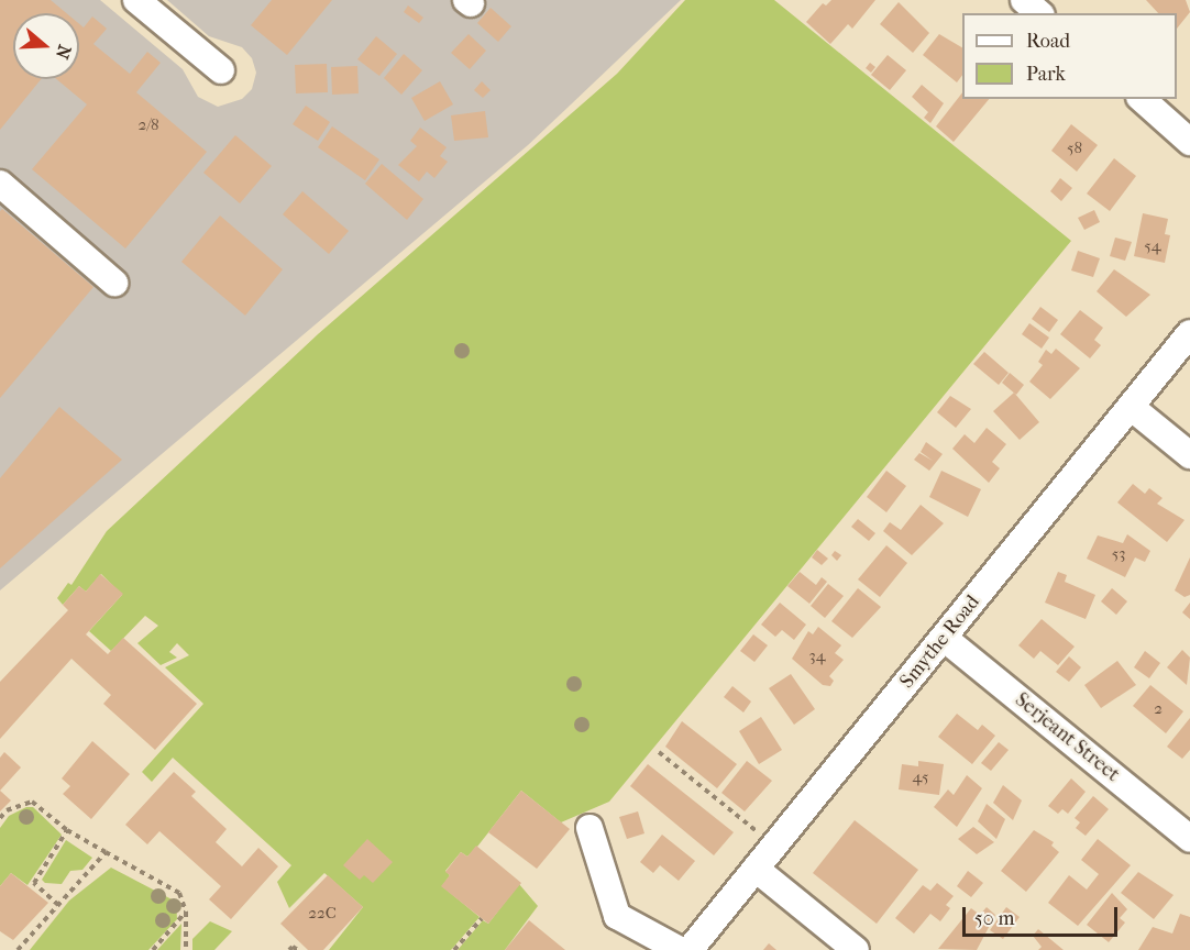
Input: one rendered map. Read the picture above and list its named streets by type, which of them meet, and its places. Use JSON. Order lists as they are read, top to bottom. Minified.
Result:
{"streets":{"street":["Smythe Road","Serjeant Street"]},"crossings":[["Smythe Road","Serjeant Street"]],"house_numbers":["2/8","58","54","53","34","2","45","22C"],"legend":["Road","Park"],"scale_bar":"50 m","north":"right"}
